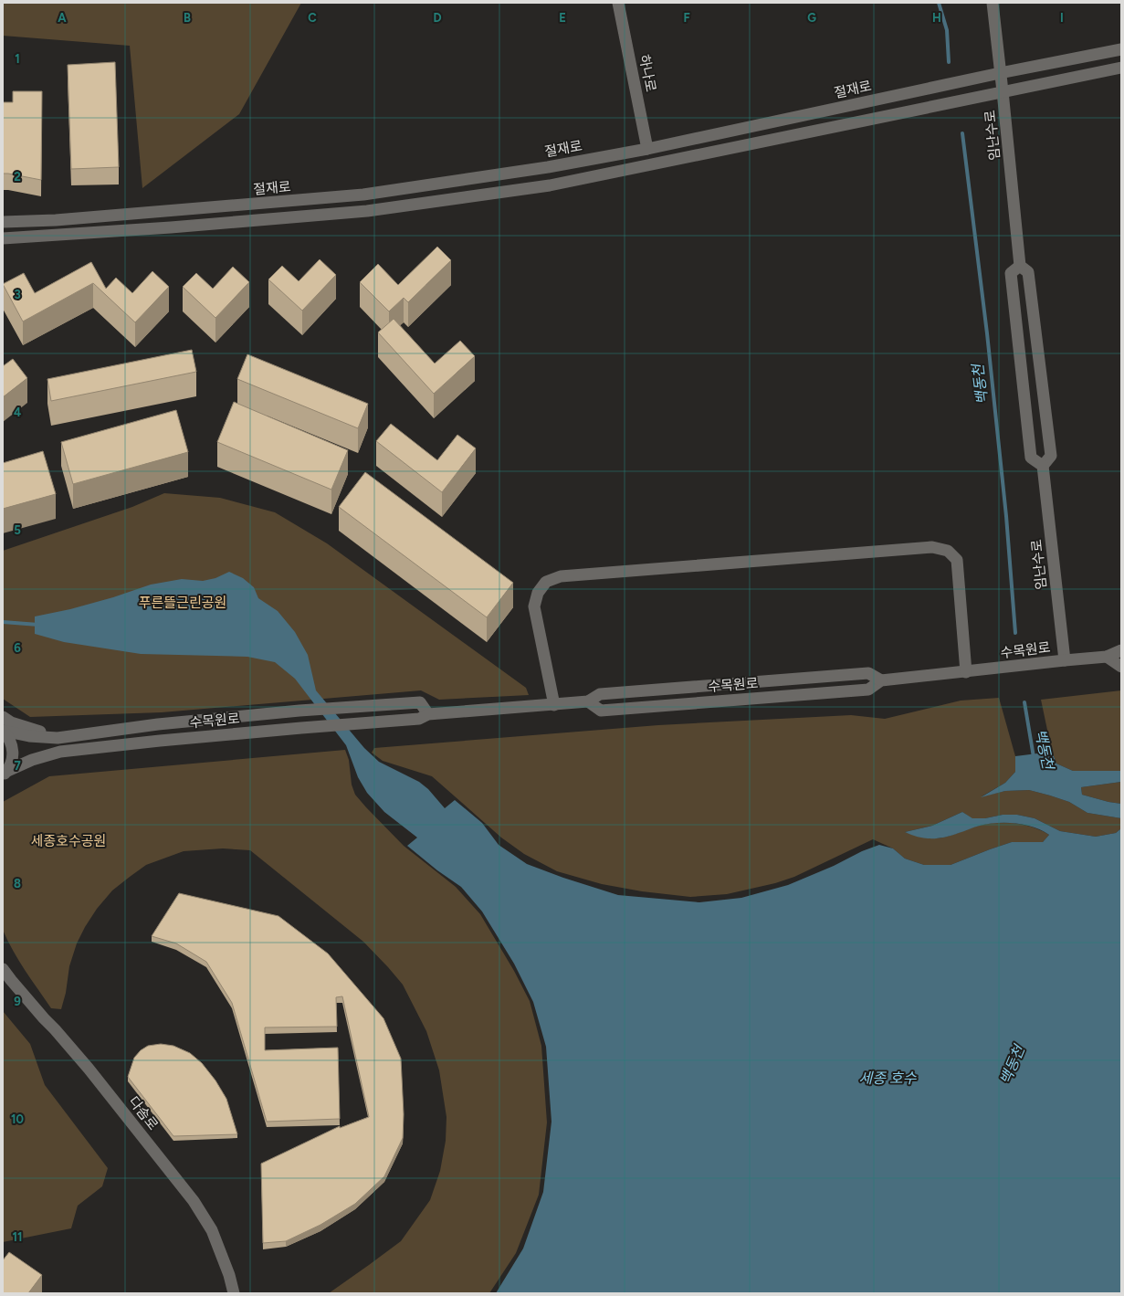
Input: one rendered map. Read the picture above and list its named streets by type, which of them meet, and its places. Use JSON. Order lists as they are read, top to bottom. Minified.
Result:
{"streets":{"street":["하나로","절재로","임난수로","수목원로","다솜로"]},"crossings":[["하나로","절재로"],["절재로","임난수로"],["임난수로","수목원로"]],"water":["백동천","세종 호수"],"parks":["푸른뜰근린공원","세종호수공원"],"grid":{"columns":["A","B","C","D","E","F","G","H","I"],"rows":["1","2","3","4","5","6","7","8","9","10","11"]}}
